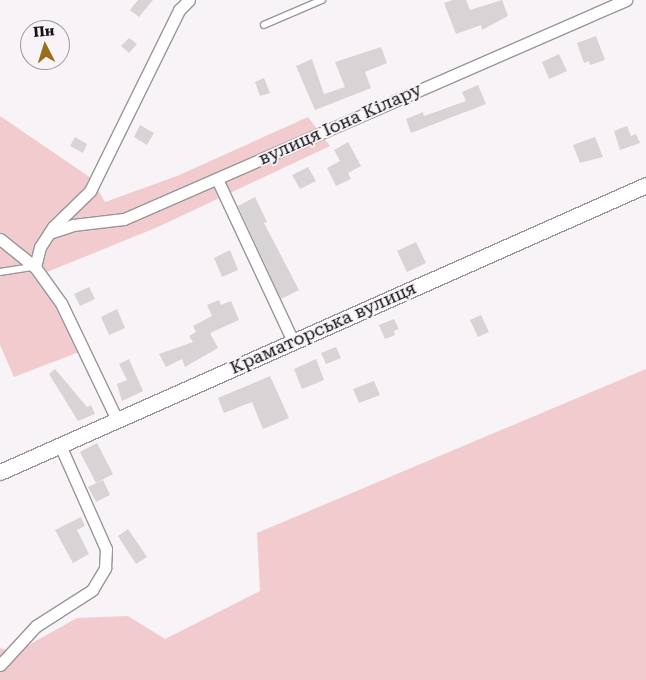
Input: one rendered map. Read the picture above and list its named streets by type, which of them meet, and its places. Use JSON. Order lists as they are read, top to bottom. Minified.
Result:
{"streets":{"street":["вулиця Іона Кілару","Краматорська вулиця"]},"north":"top"}
